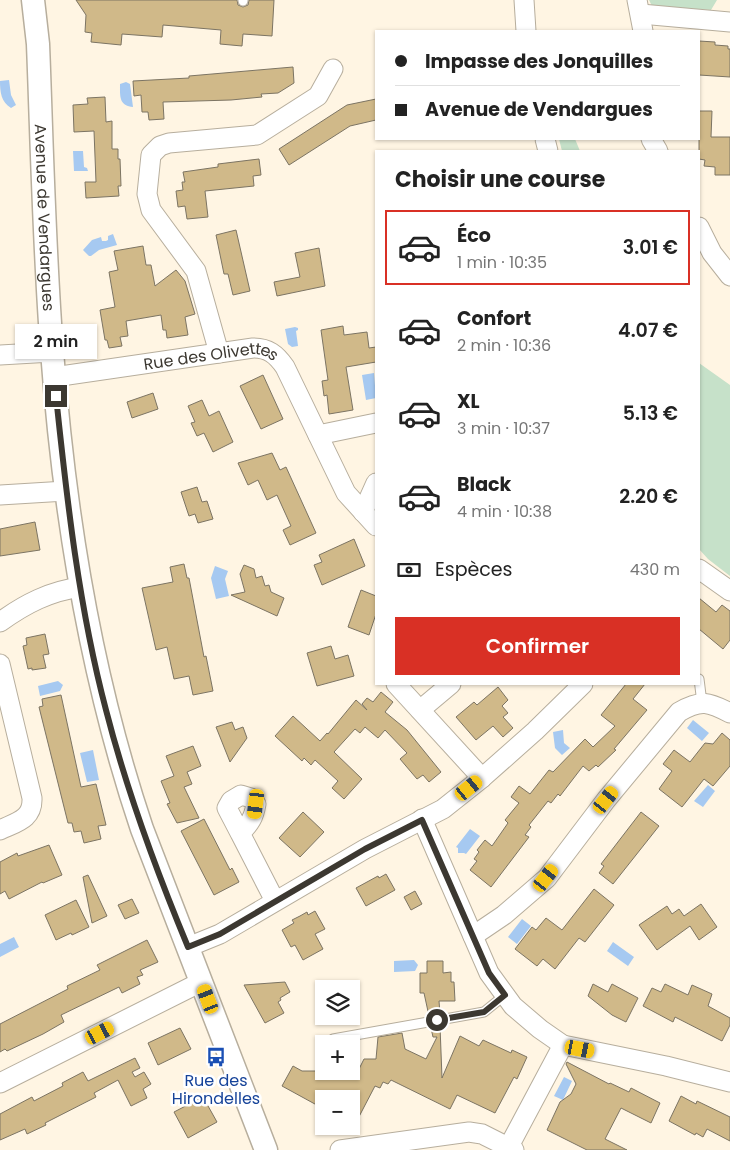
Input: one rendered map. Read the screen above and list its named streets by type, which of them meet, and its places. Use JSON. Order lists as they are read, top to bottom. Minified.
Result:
{"streets":{"street":["Avenue de Vendargues","Rue des Olivettes"]},"crossings":[["Avenue de Vendargues","Rue des Olivettes"]],"places":{"bus stop":["Rue des Hirondelles"]},"page":{"banner":["Impasse des Jonquilles","Avenue de Vendargues"],"heading":"Choisir une course","list":[{"name":"Éco","note":"1 min · 10:35","value":"3.01 €"},{"name":"Confort","note":"2 min · 10:36","value":"4.07 €"},{"name":"XL","note":"3 min · 10:37","value":"5.13 €"},{"name":"Black","note":"4 min · 10:38","value":"2.20 €"}],"bubble":"2 min","pay":["Espèces","430 m"],"buttons":"Confirmer","map_buttons":["+","−"]}}
